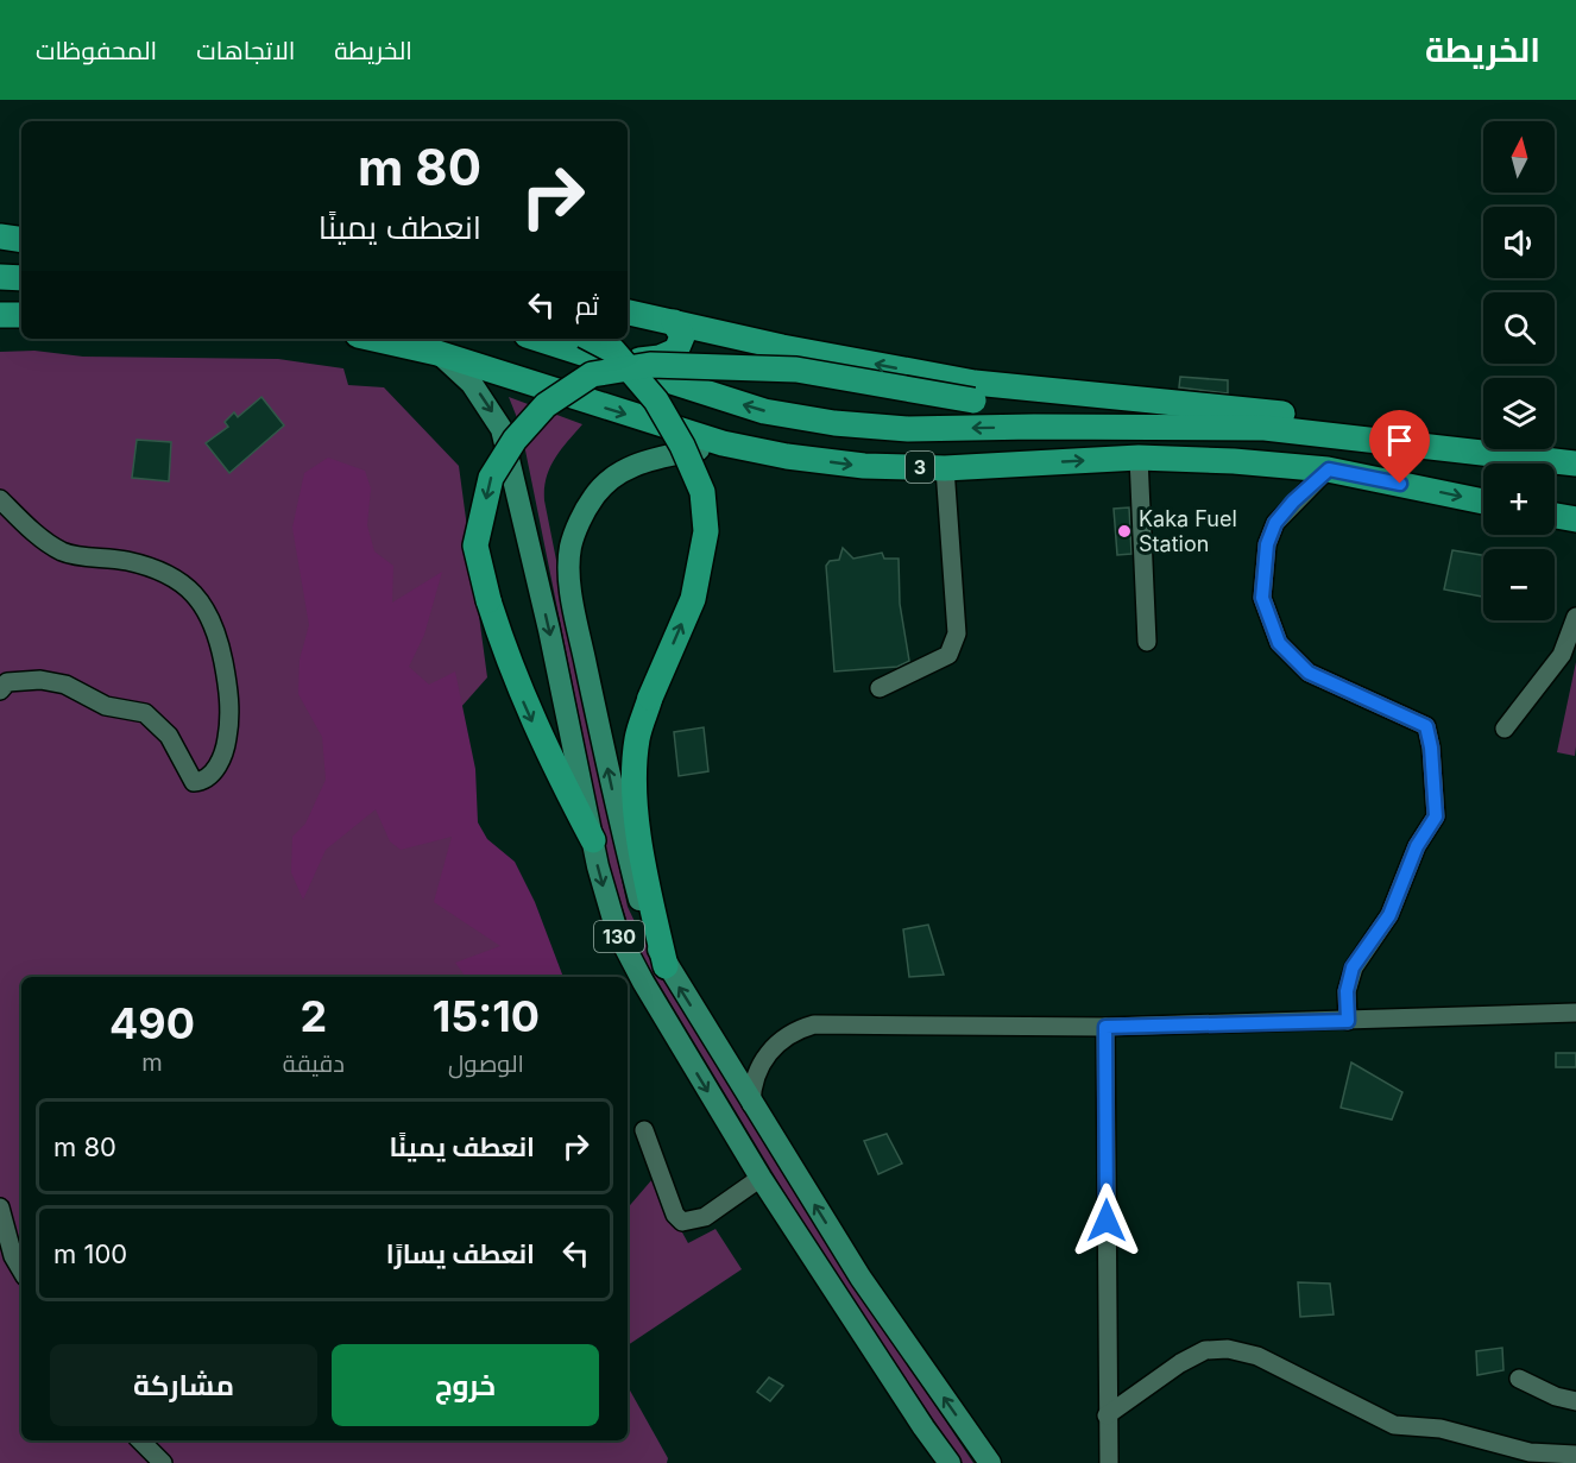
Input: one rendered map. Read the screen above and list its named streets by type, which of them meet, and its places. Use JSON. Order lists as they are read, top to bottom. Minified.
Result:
{"streets":{"highway":["3"],"main road":["130"]},"crossings":[["3","130"]],"places":["Kaka Fuel Station"],"north":"top","page":{"header":"الخريطة","nav":["الخريطة","الاتجاهات","المحفوظات"],"map_buttons":["+","−"],"turn":["80 m","انعطف يمينًا"],"then":"ثم","eta":["15:10","الوصول","2","دقيقة","490","m"],"list":[{"name":"انعطف يمينًا","value":"80 m"},{"name":"انعطف يسارًا","value":"100 m"}],"buttons":["خروج","مشاركة"]}}
